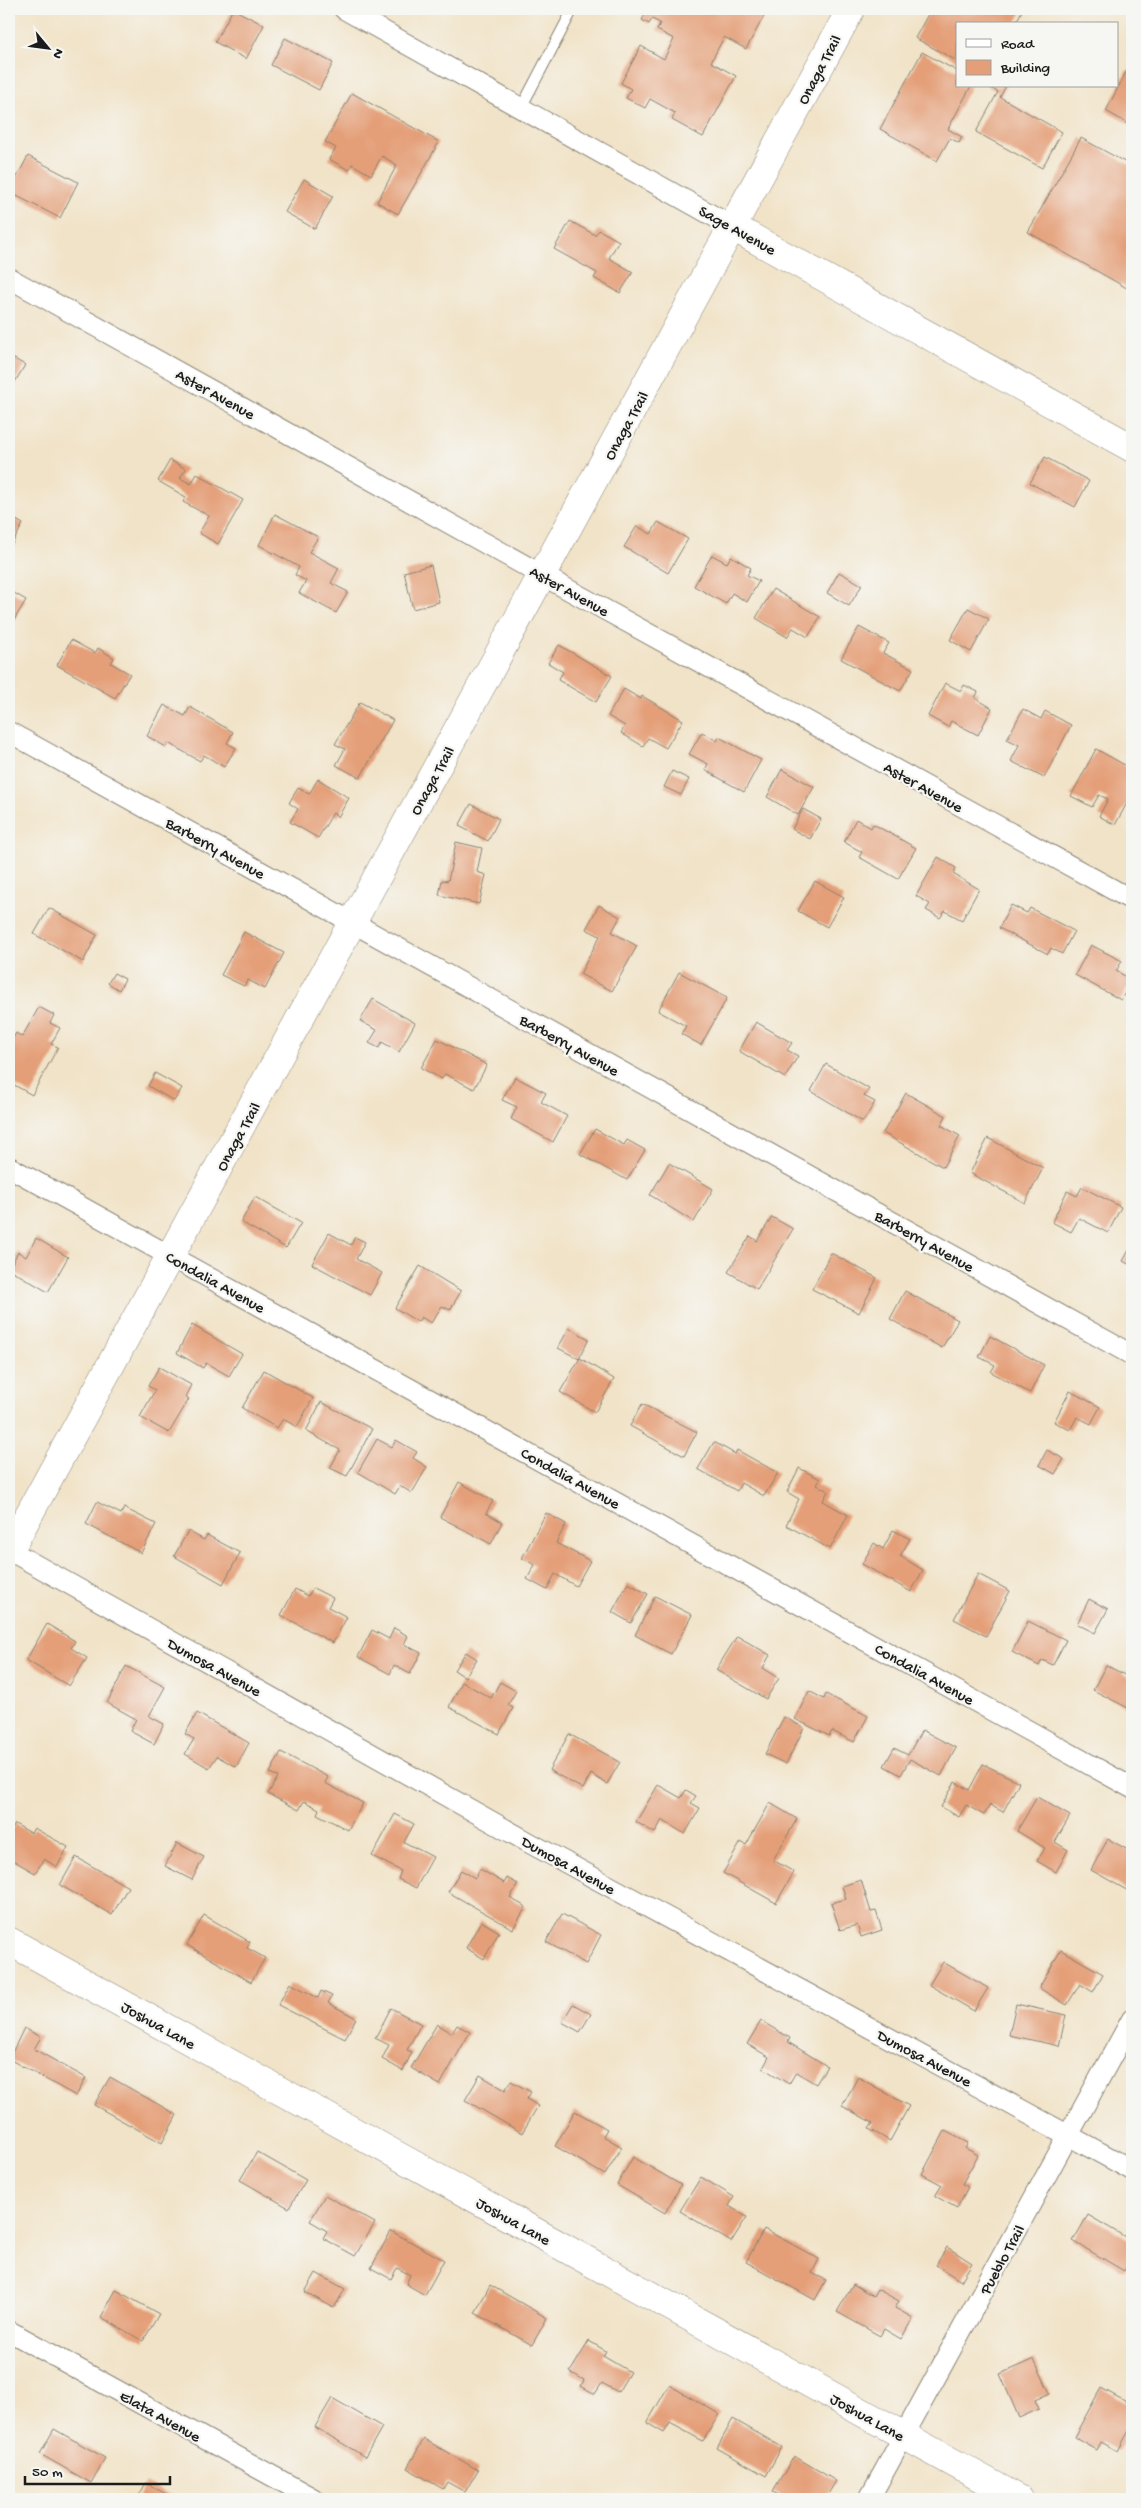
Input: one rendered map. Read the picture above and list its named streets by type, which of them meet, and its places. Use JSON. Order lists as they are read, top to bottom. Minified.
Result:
{"streets":{"street":["Onaga Trail","Sage Avenue","Aster Avenue","Barberry Avenue","Condalia Avenue","Dumosa Avenue","Joshua Lane","Pueblo Trail","Elata Avenue"]},"crossings":[["Onaga Trail","Sage Avenue"],["Onaga Trail","Aster Avenue"],["Onaga Trail","Barberry Avenue"],["Onaga Trail","Condalia Avenue"],["Onaga Trail","Dumosa Avenue"],["Dumosa Avenue","Pueblo Trail"],["Joshua Lane","Pueblo Trail"]],"legend":["Road","Building"],"scale_bar":"50 m","north":"bottom right"}
